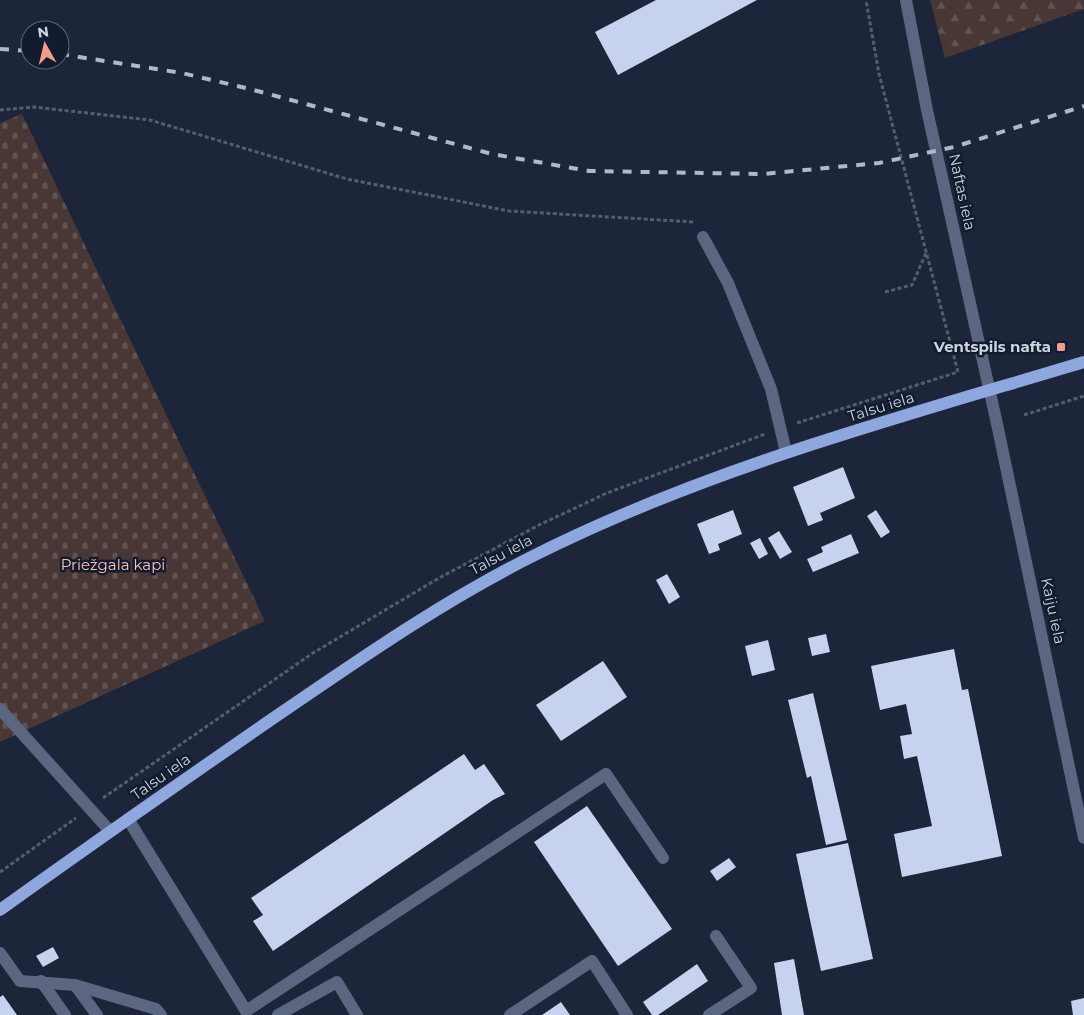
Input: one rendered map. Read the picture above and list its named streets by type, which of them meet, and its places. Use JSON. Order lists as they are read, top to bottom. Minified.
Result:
{"streets":{"main road":["Talsu iela"],"street":["Naftas iela","Kaiju iela"]},"crossings":[["Naftas iela","Talsu iela"],["Naftas iela","Kaiju iela"],["Talsu iela","Kaiju iela"]],"parks":["Priežgala kapi"],"places":{"transit":["Ventspils nafta"]},"north":"top"}
